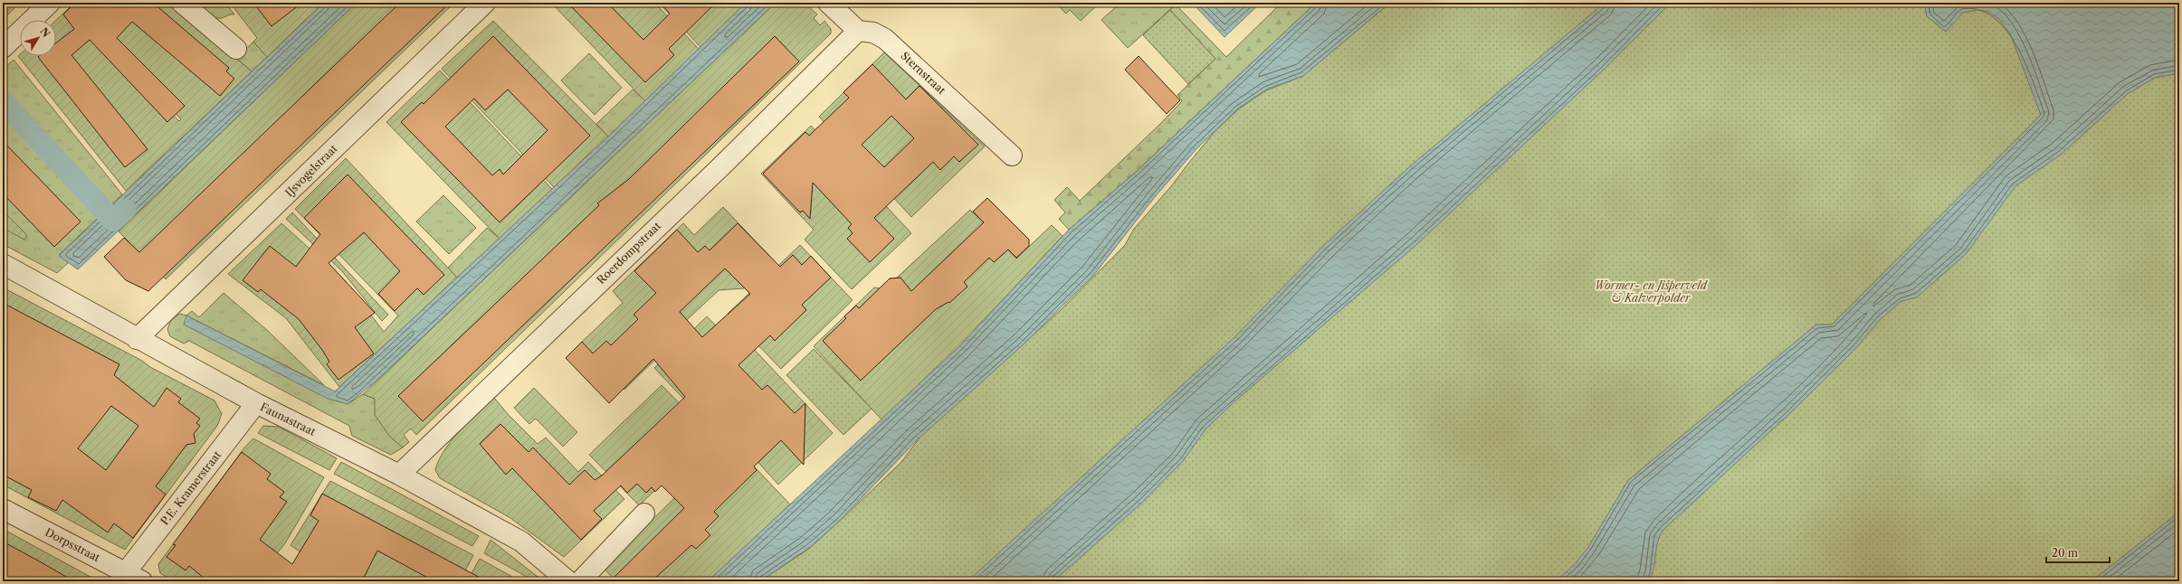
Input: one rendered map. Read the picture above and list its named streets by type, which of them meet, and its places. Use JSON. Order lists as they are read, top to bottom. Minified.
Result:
{"streets":{"street":["Sternstraat","IJsvogelstraat","Roerdompstraat","Faunastraat","P.E. Kramerstraat","Dorpsstraat"]},"crossings":[["Sternstraat","Roerdompstraat"],["IJsvogelstraat","Faunastraat"],["Roerdompstraat","Faunastraat"],["Faunastraat","P.E. Kramerstraat"],["P.E. Kramerstraat","Dorpsstraat"]],"parks":["Wormer- en Jisperveld & Kalverpolder"],"scale_bar":"20 m","north":"top right"}
